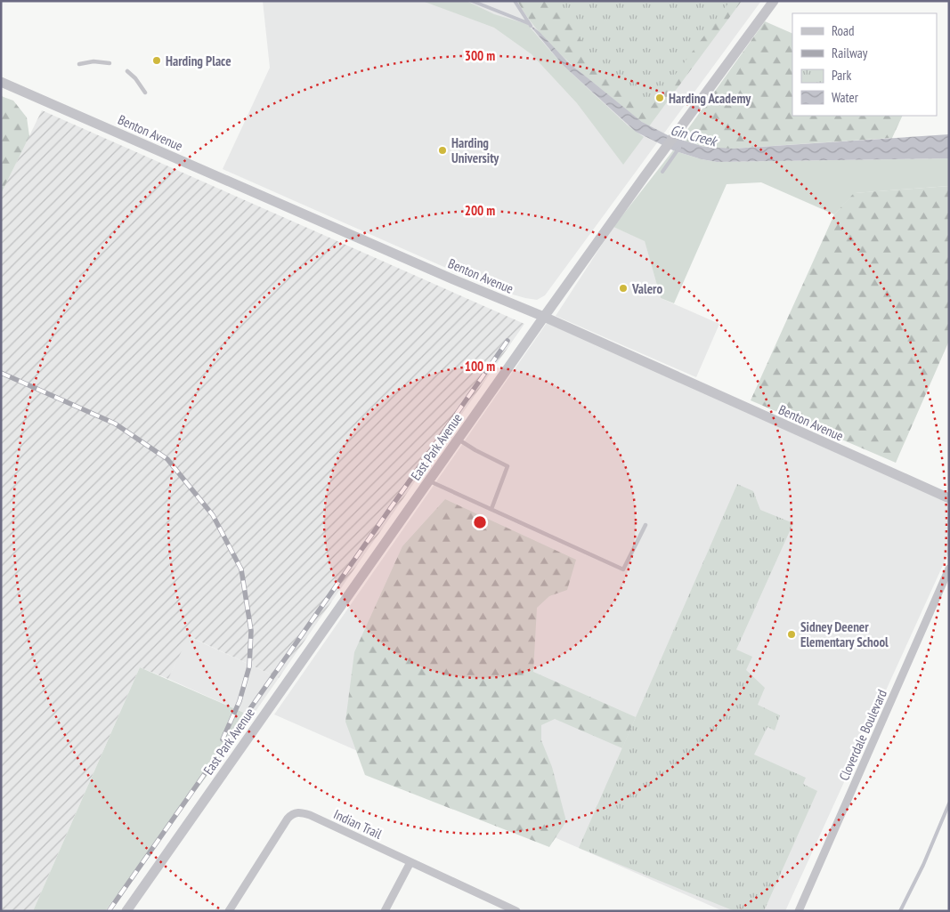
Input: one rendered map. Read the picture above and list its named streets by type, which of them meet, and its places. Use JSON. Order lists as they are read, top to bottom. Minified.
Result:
{"streets":{"street":["Benton Avenue","East Park Avenue","Cloverdale Boulevard","Indian Trail"]},"crossings":[["Benton Avenue","East Park Avenue"]],"water":["Gin Creek"],"places":["Harding Place","Harding Academy","Harding University","Valero","Sidney Deener Elementary School"],"legend":["Road","Railway","Park","Water"],"rings":["300 m","200 m","100 m"]}
